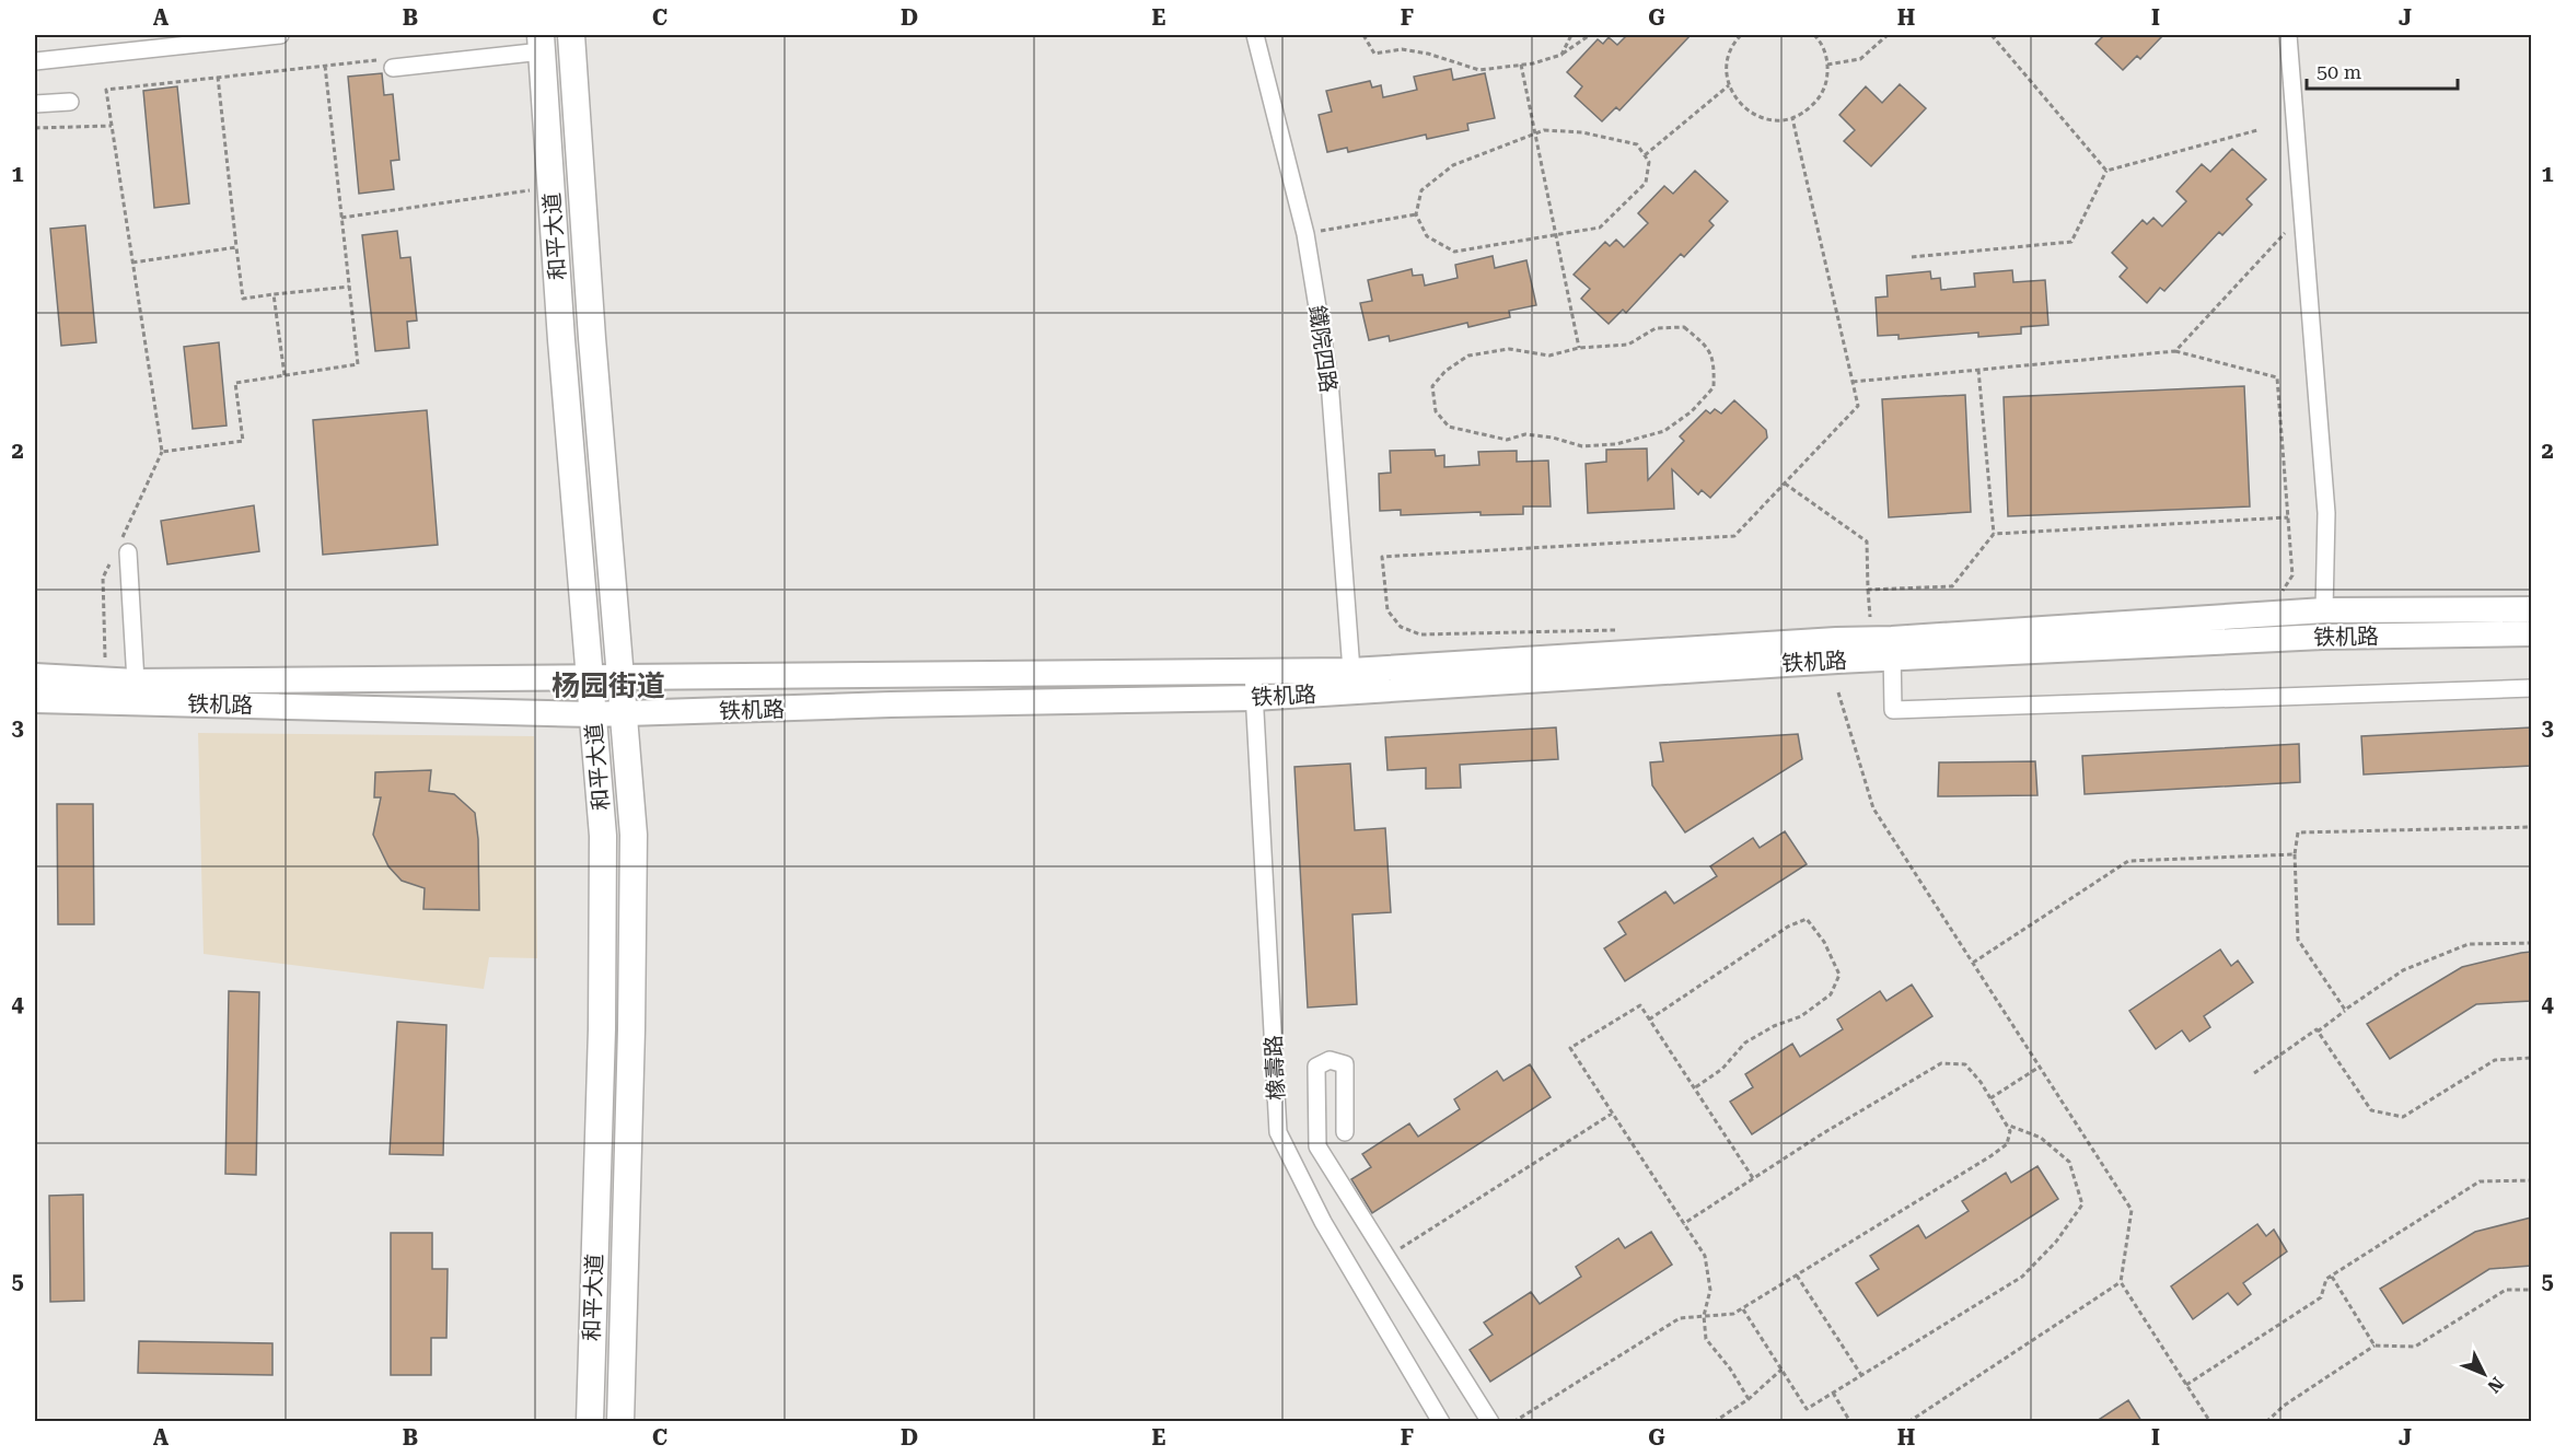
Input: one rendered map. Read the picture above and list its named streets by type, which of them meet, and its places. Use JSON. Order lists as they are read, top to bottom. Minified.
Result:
{"streets":{"main road":["和平大道","铁机路"],"street":["鐵院四路","橡壽路"]},"crossings":[["和平大道","铁机路"],["鐵院四路","铁机路"],["铁机路","橡壽路"]],"districts":["杨园街道"],"scale_bar":"50 m","north":"bottom right","grid":{"columns":["A","B","C","D","E","F","G","H","I","J"],"rows":["1","2","3","4","5"]}}
